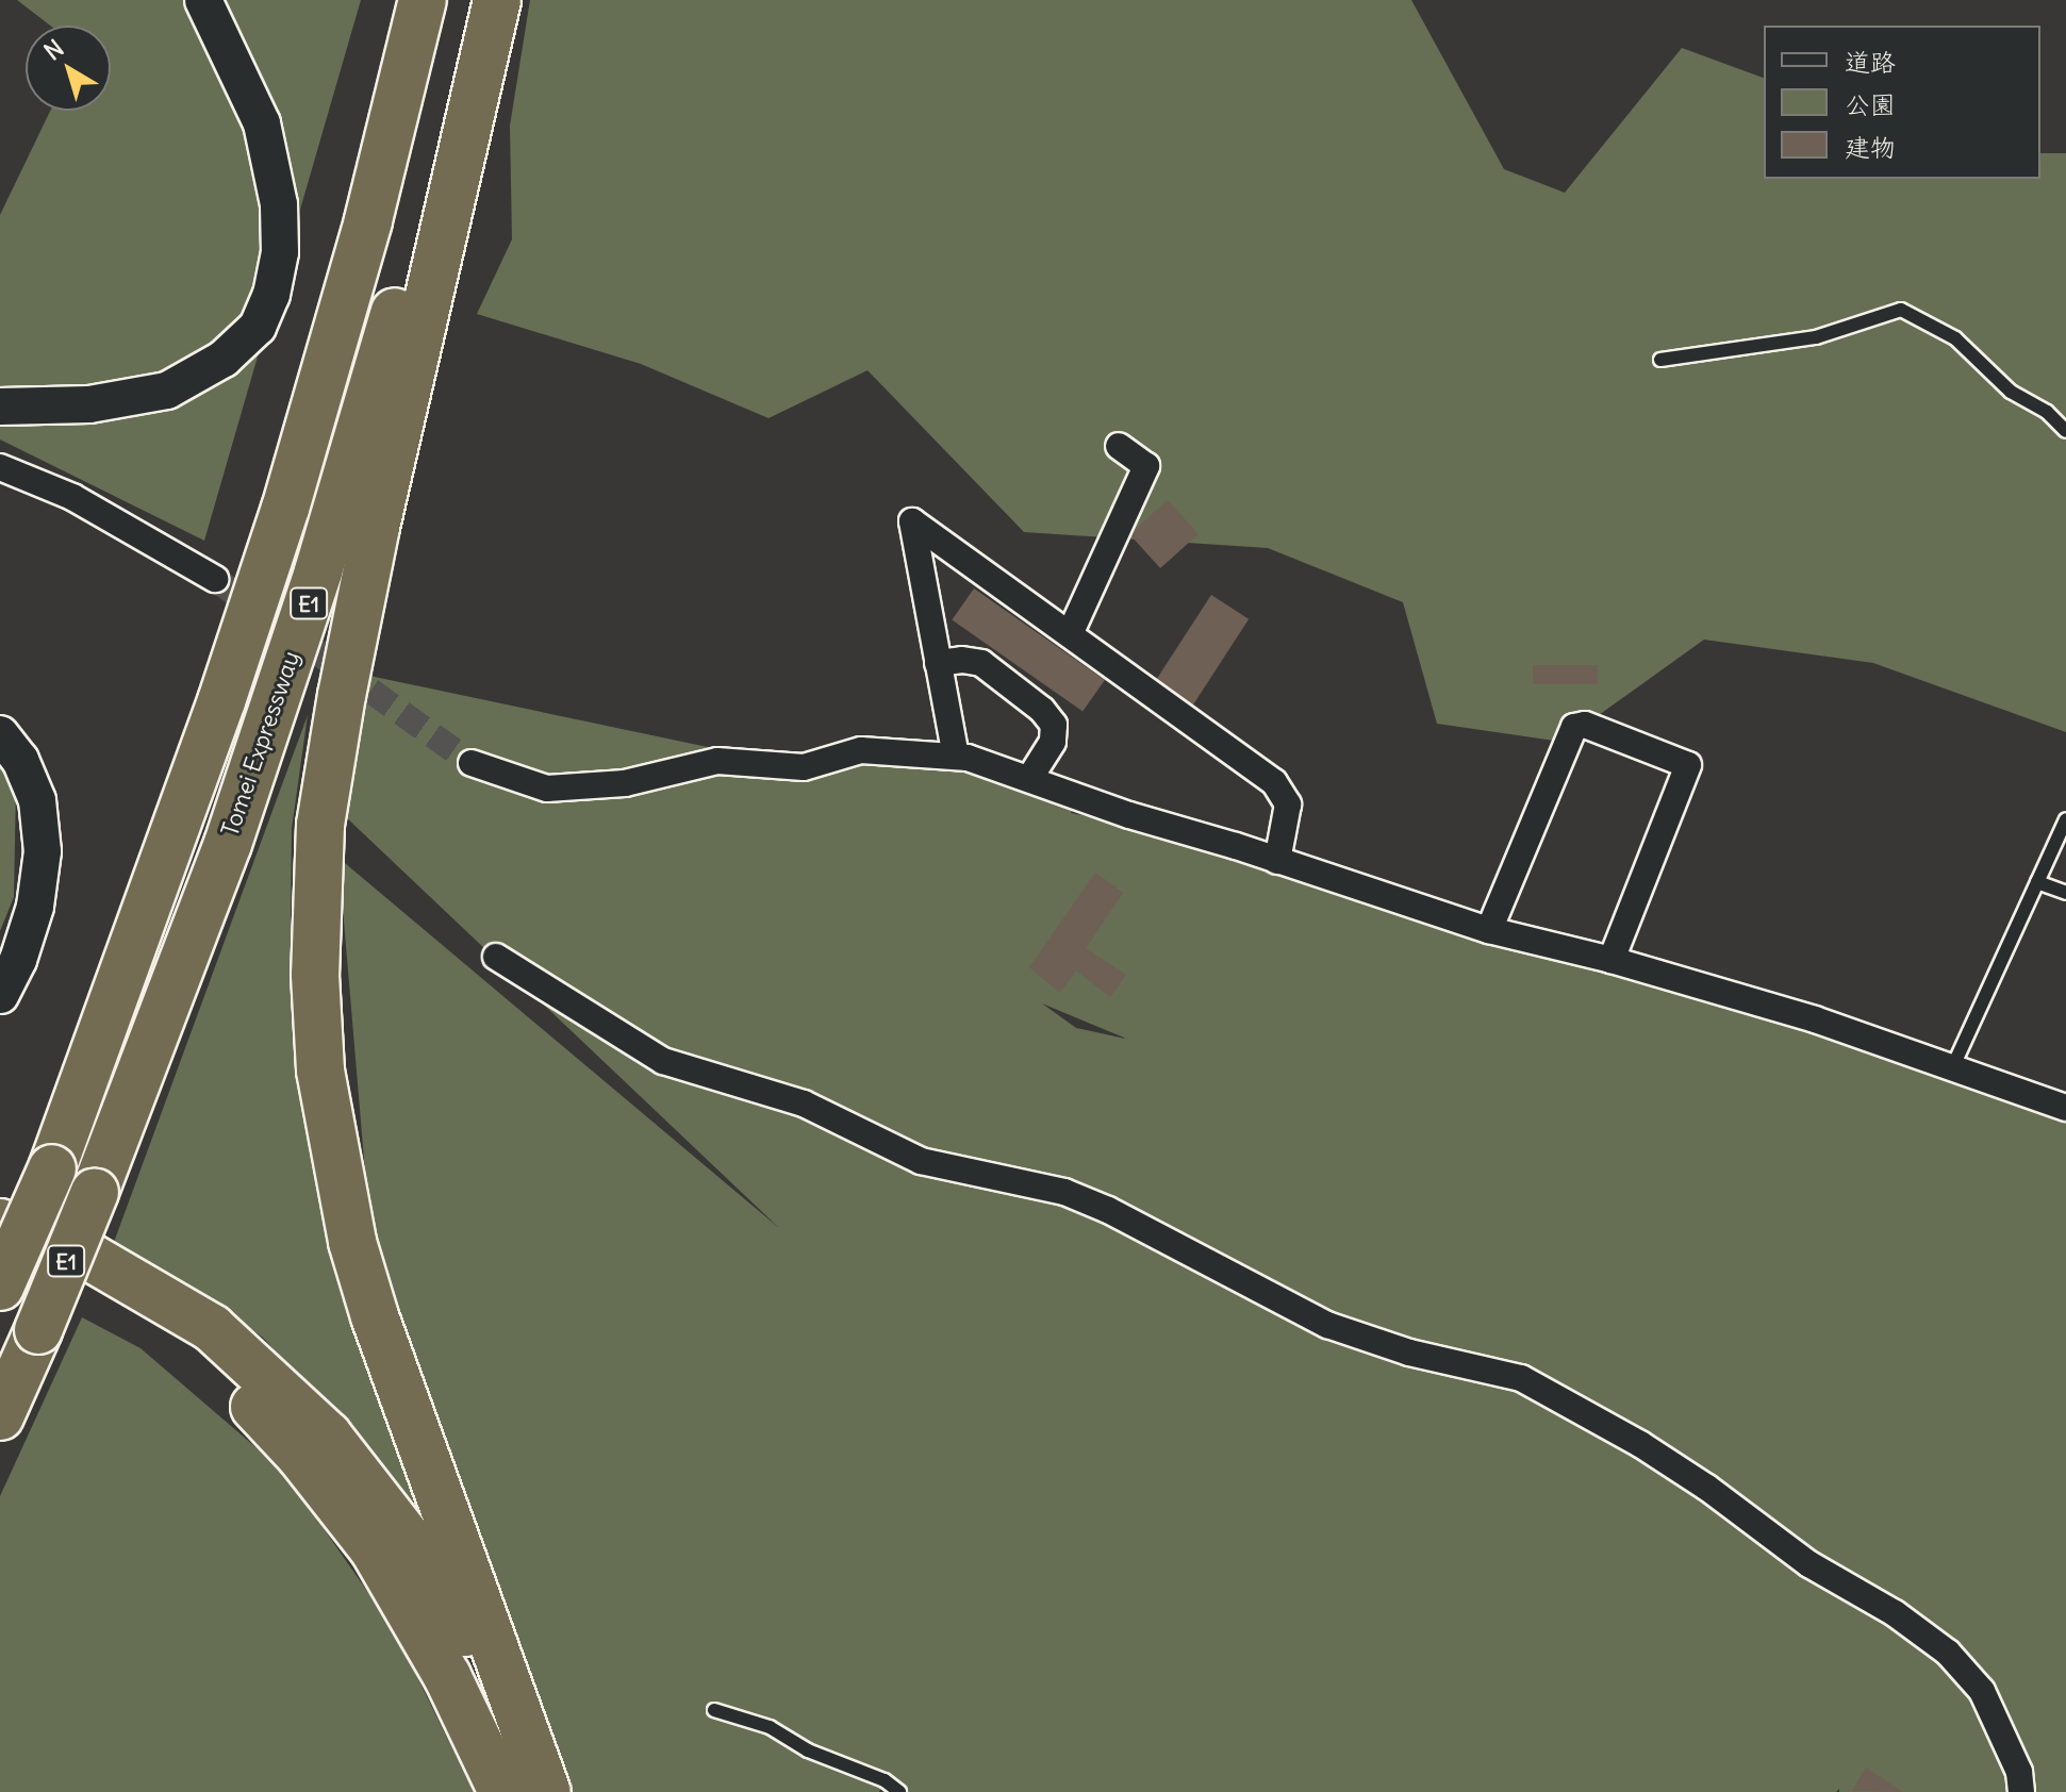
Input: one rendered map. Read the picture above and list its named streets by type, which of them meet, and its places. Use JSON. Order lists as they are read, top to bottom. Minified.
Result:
{"streets":{"highway":["E1","Tomei Expressway"]},"legend":["道路","公園","建物"],"north":"top left"}
